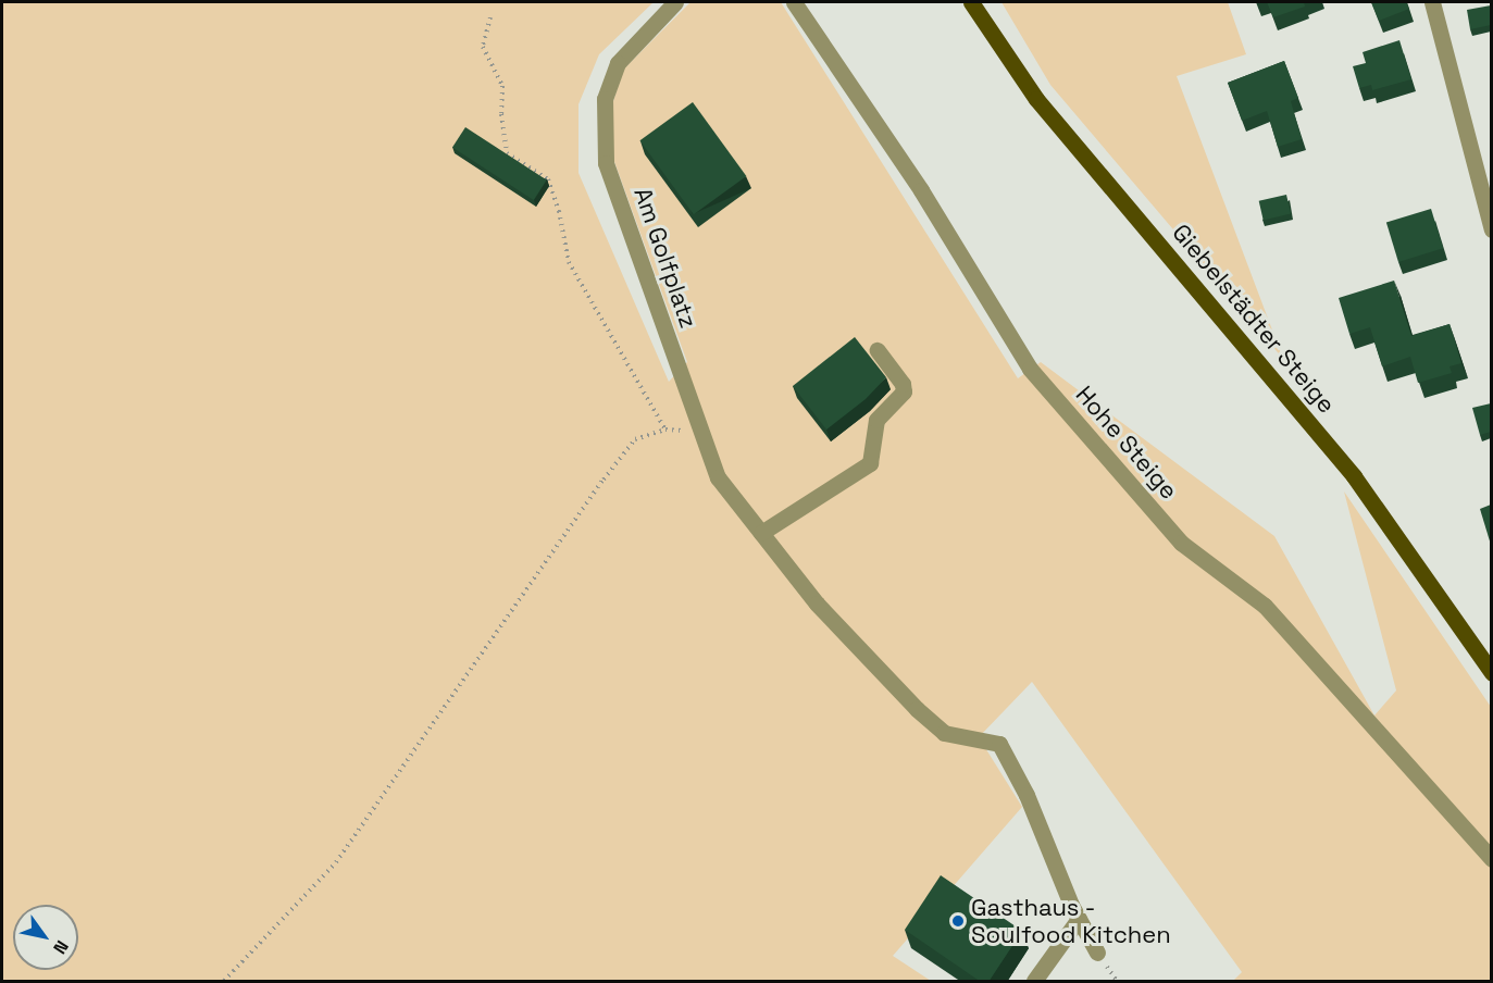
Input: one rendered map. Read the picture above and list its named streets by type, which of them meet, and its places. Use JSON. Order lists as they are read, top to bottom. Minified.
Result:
{"streets":{"main road":["Giebelstädter Steige"],"street":["Am Golfplatz","Hohe Steige"]},"places":["Gasthaus - Soulfood Kitchen"],"north":"bottom right"}
